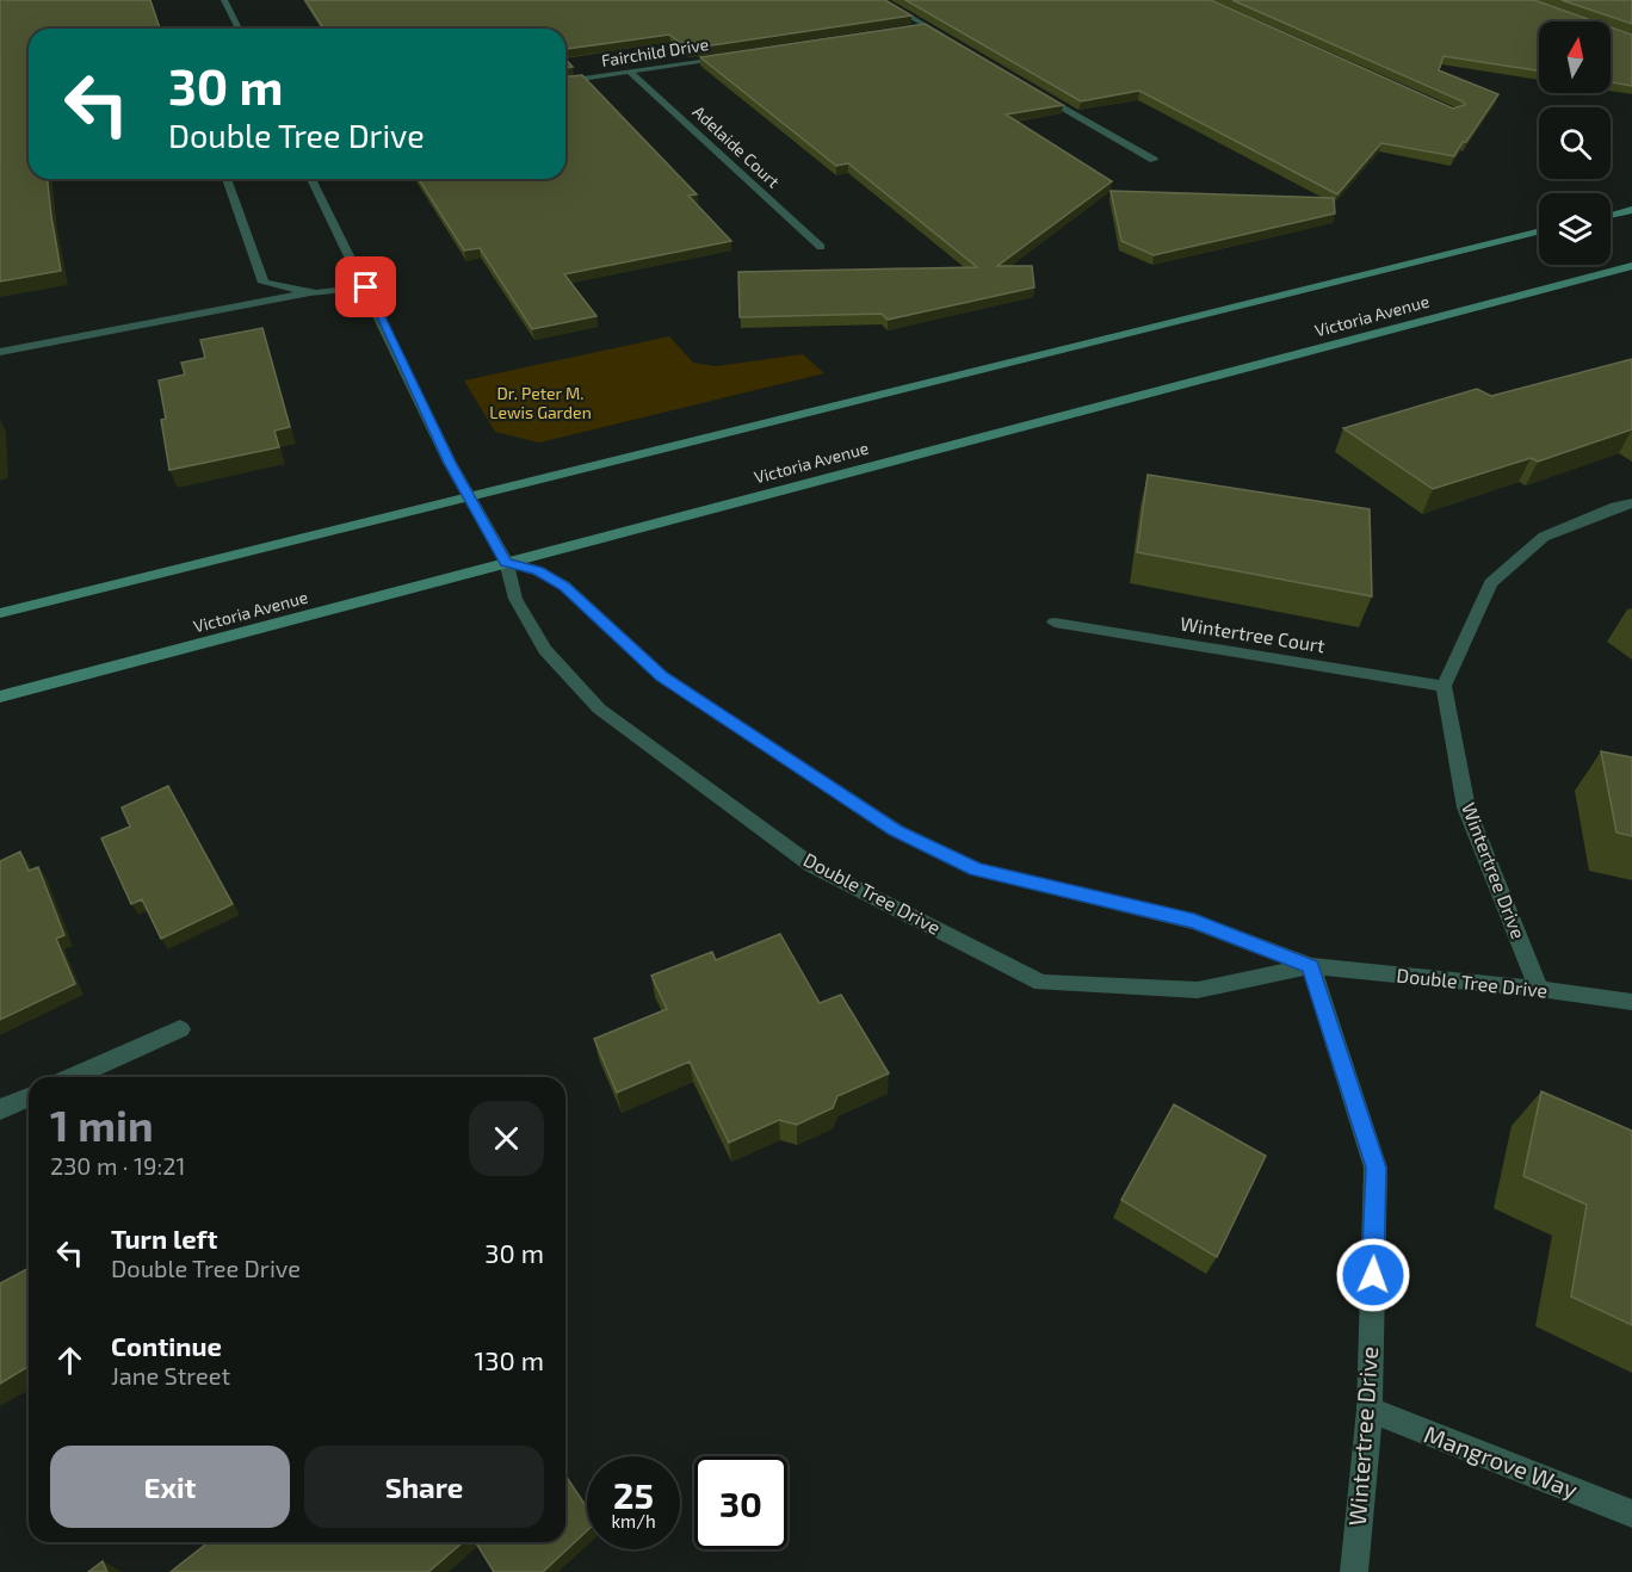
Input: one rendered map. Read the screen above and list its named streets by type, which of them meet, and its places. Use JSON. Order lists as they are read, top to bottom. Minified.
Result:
{"streets":{"main road":["Victoria Avenue"],"street":["Fairchild Drive","Adelaide Court","Wintertree Court","Wintertree Drive","Double Tree Drive","Mangrove Way"]},"crossings":[["Fairchild Drive","Adelaide Court"],["Victoria Avenue","Double Tree Drive"],["Wintertree Court","Wintertree Drive"],["Wintertree Drive","Double Tree Drive"],["Wintertree Drive","Mangrove Way"]],"parks":["Dr. Peter M. Lewis Garden"],"north":"top","page":{"turn":["30 m","Double Tree Drive"],"heading":["1 min","230 m · 19:21"],"list":[{"name":"Turn left","note":"Double Tree Drive","value":"30 m"},{"name":"Continue","note":"Jane Street","value":"130 m"}],"buttons":["Exit","Share"],"speed":"25 km/h","limit":"30"}}
